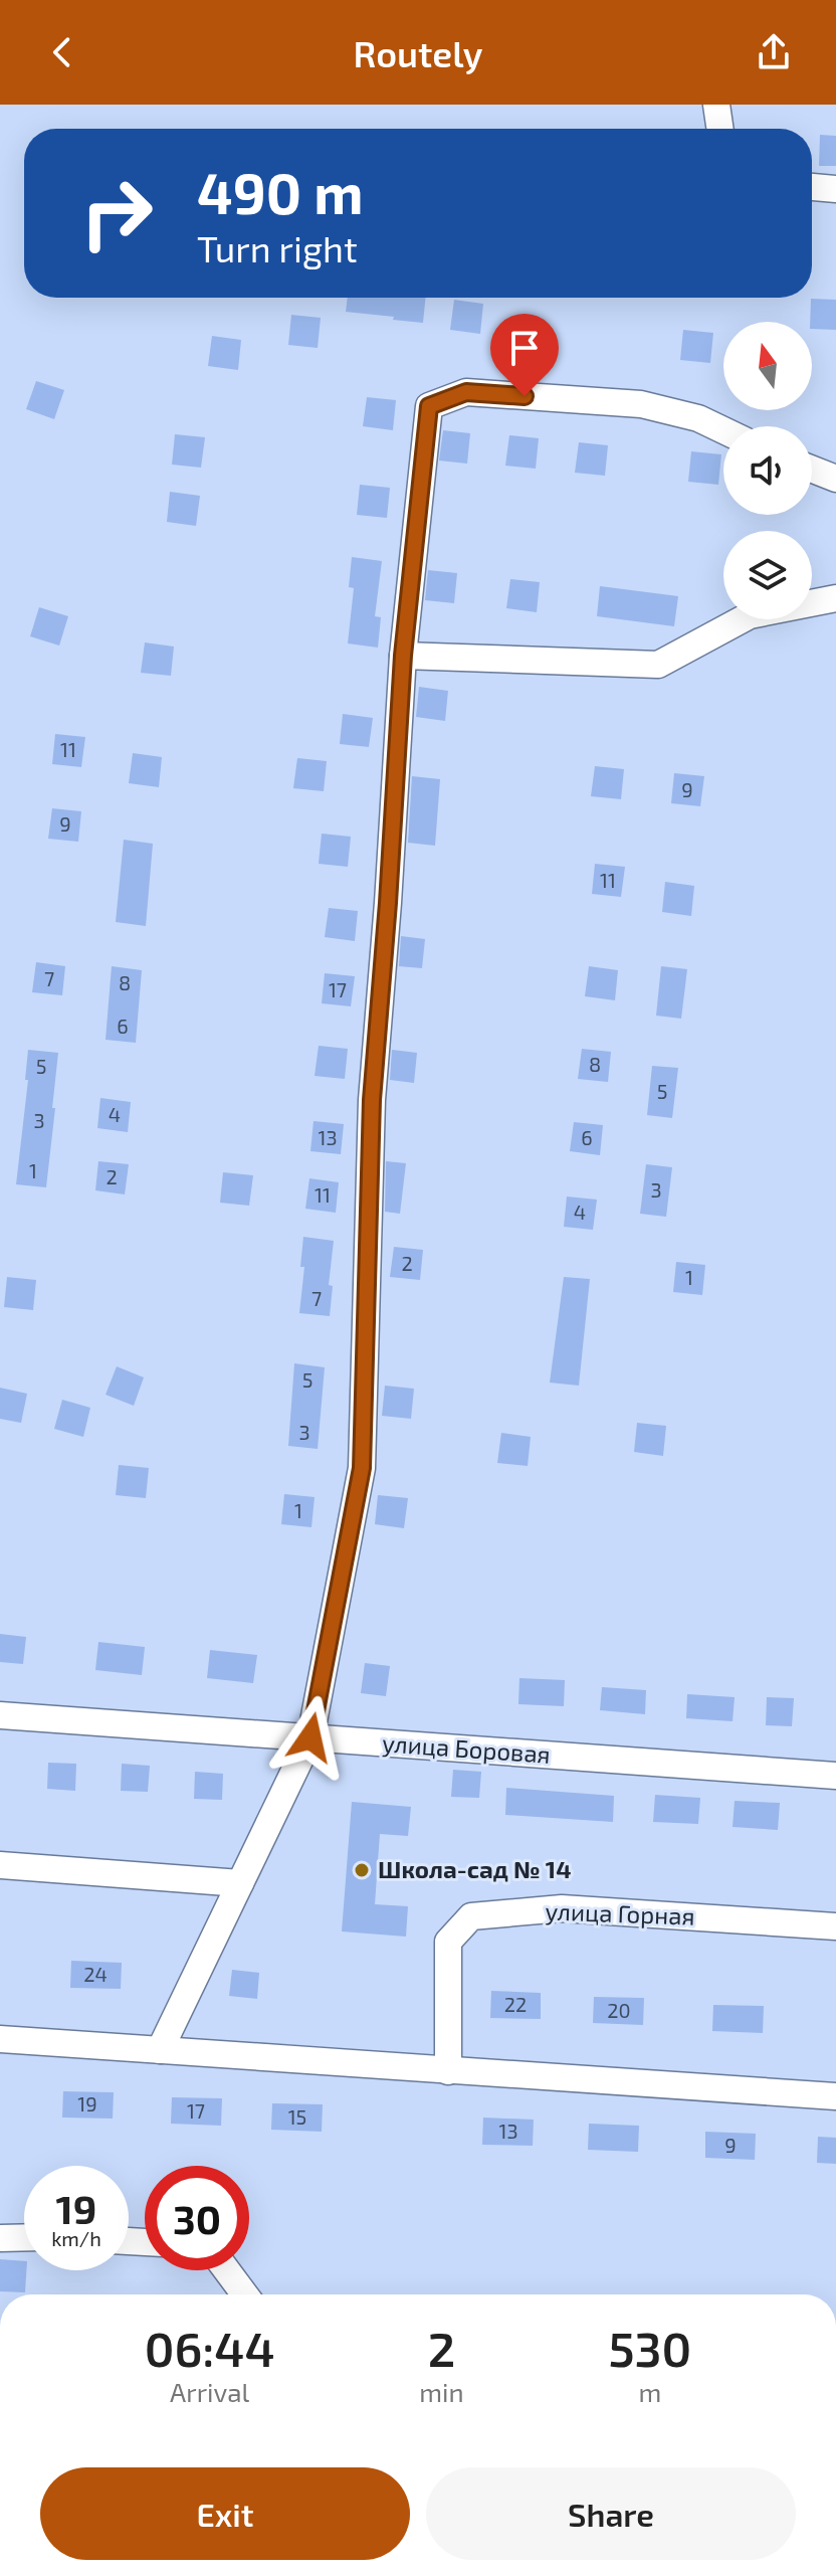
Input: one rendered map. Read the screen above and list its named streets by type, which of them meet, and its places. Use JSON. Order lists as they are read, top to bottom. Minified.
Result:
{"streets":{"street":["улица Боровая","улица Горная"]},"places":["Школа-сад № 14"],"house_numbers":["11","9","9","11","7","8","17","6","8","5","5","4","3","13","6","1","2","3","11","4","2","1","7","5","3","1","24","22","20","19","17","15","13","9"],"north":"top","page":{"header":"Routely","turn":["490 m","Turn right"],"speed":"19 km/h","limit":"30","eta":["06:44","Arrival","2","min","530","m"],"buttons":["Exit","Share"]}}
